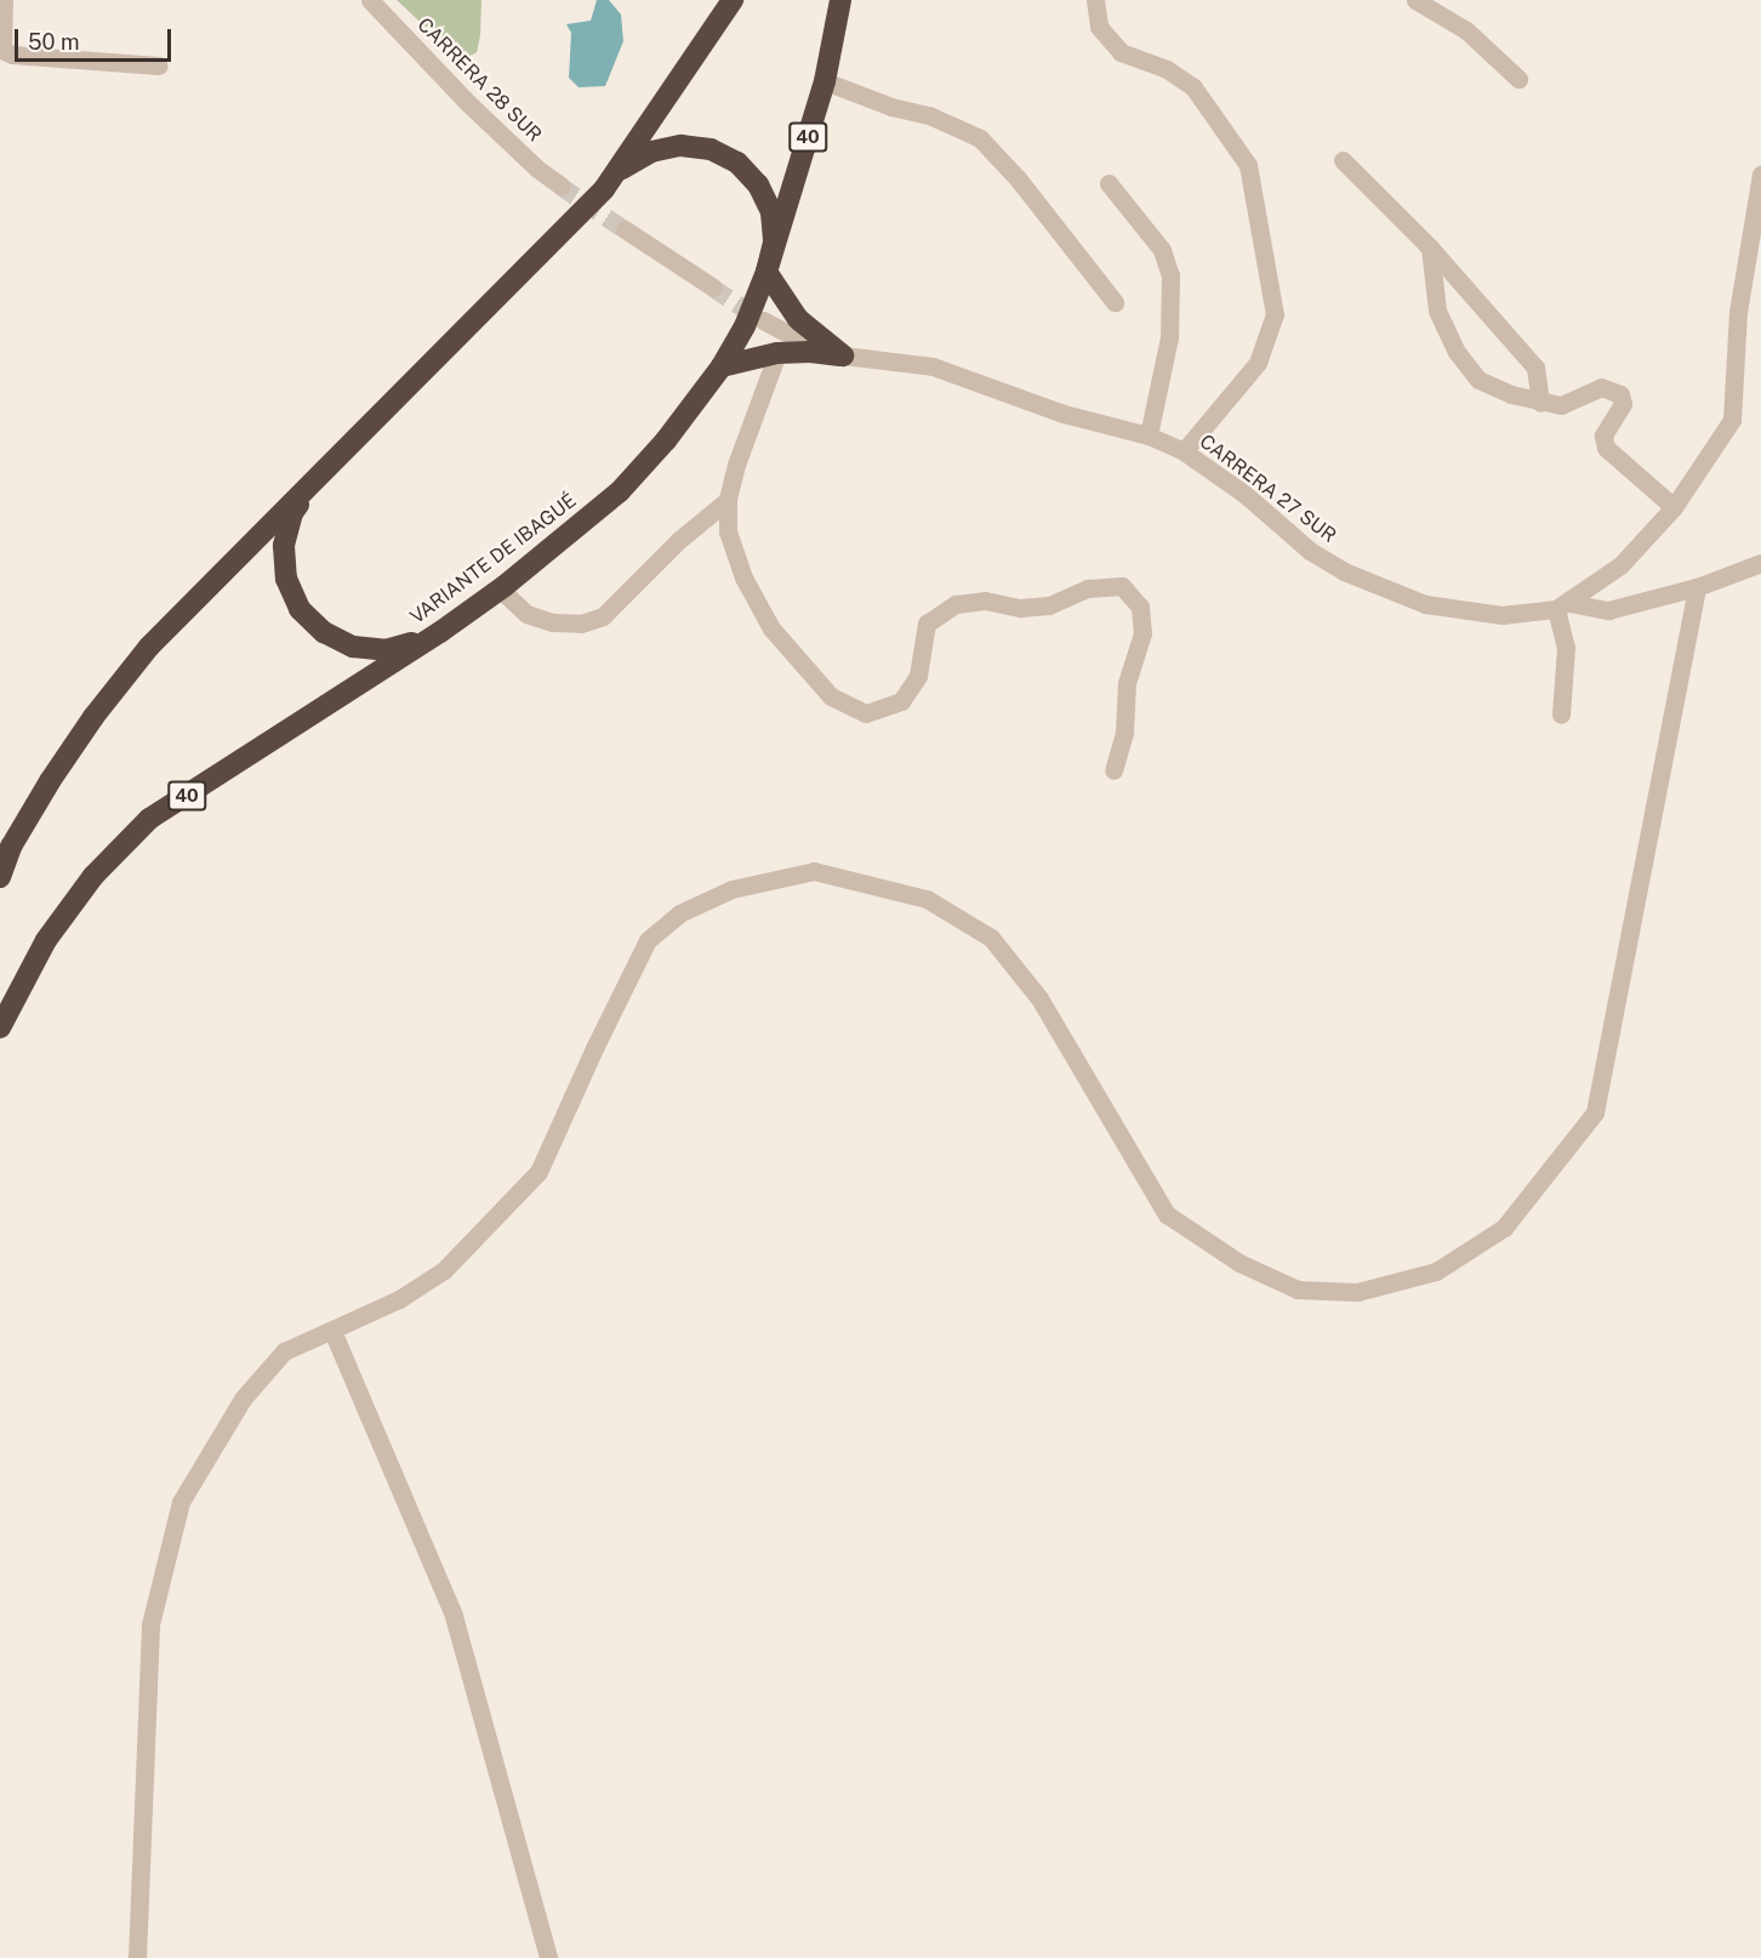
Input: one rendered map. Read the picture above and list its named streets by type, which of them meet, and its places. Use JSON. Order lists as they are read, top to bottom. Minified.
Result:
{"streets":{"highway":["40","VARIANTE DE IBAGUÉ"],"street":["CARRERA 28 SUR","CARRERA 27 SUR"]},"scale_bar":"50 m"}
